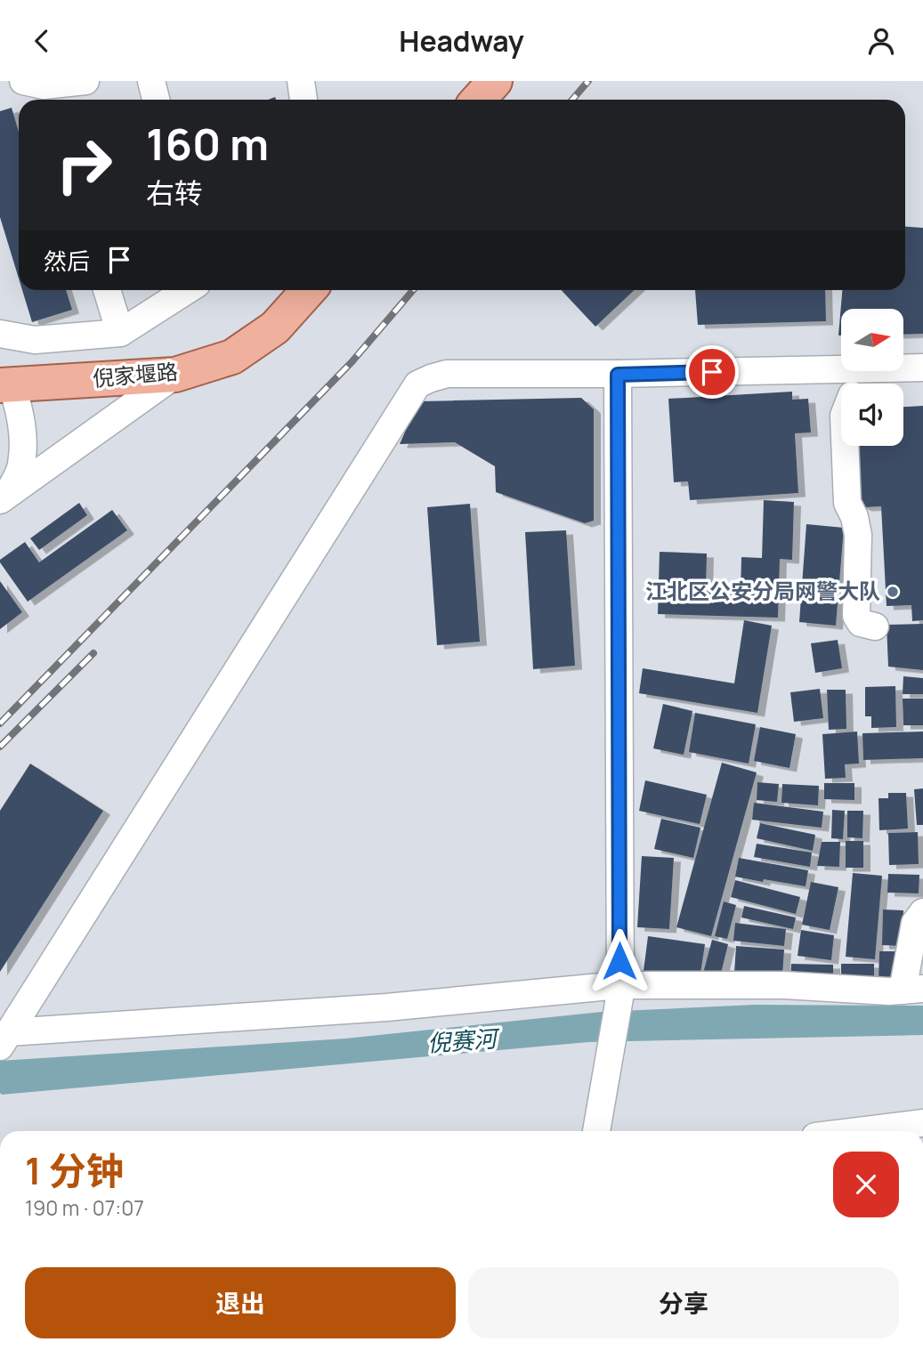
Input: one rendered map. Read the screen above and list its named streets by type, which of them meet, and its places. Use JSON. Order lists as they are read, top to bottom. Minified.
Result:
{"streets":{"main road":["倪家堰路"]},"water":["倪赛河"],"places":["江北区公安分局网警大队"],"north":"right","page":{"header":"Headway","turn":["160 m","右转"],"then":"然后","heading":["1 分钟","190 m · 07:07"],"buttons":["退出","分享"]}}
